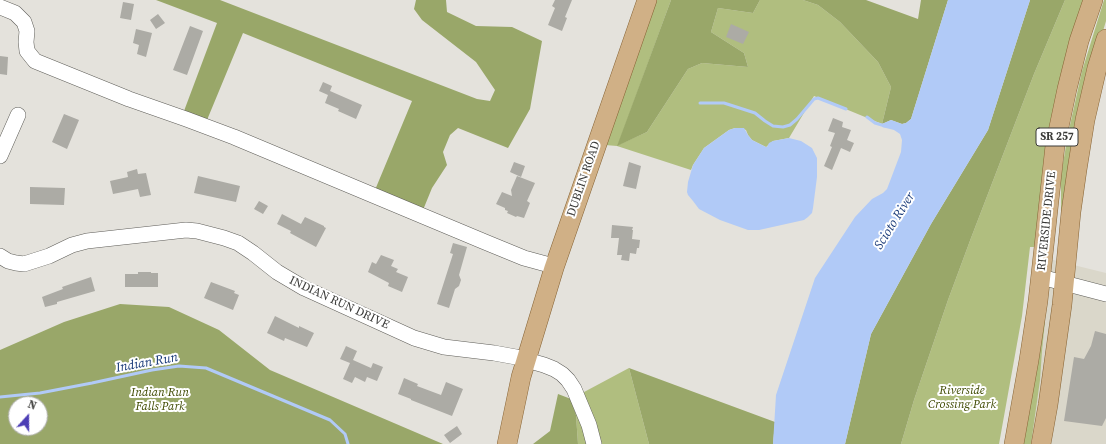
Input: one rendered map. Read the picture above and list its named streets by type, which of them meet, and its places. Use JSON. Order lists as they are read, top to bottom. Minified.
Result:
{"streets":{"main road":["SR 257","DUBLIN ROAD","RIVERSIDE DRIVE"],"street":["INDIAN RUN DRIVE"]},"crossings":[["DUBLIN ROAD","INDIAN RUN DRIVE"]],"water":["Scioto River","Indian Run"],"parks":["Riverside Crossing Park","Indian Run Falls Park"],"north":"top"}
